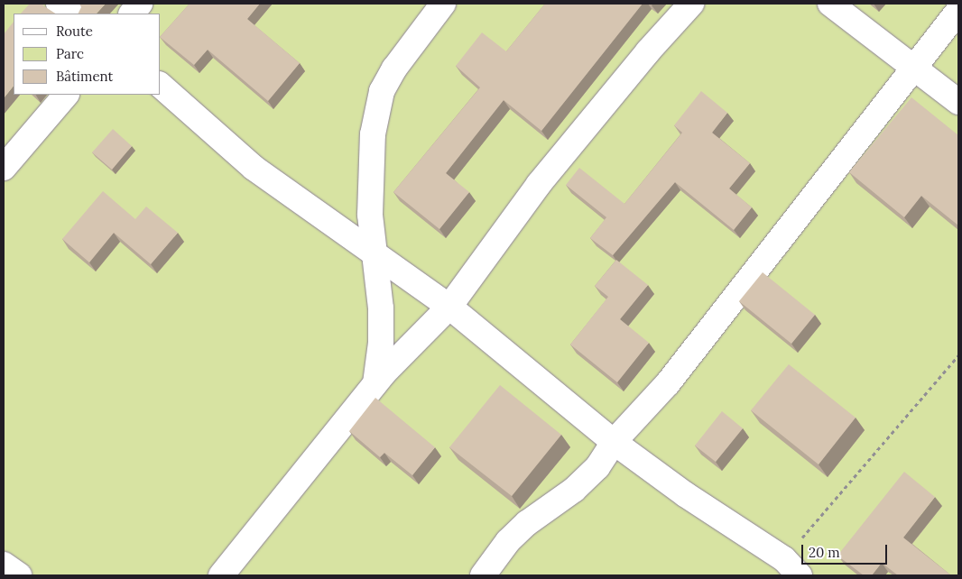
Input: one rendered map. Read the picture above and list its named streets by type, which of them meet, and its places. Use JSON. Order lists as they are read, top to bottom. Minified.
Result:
{"legend":["Route","Parc","Bâtiment"],"scale_bar":"20 m"}
